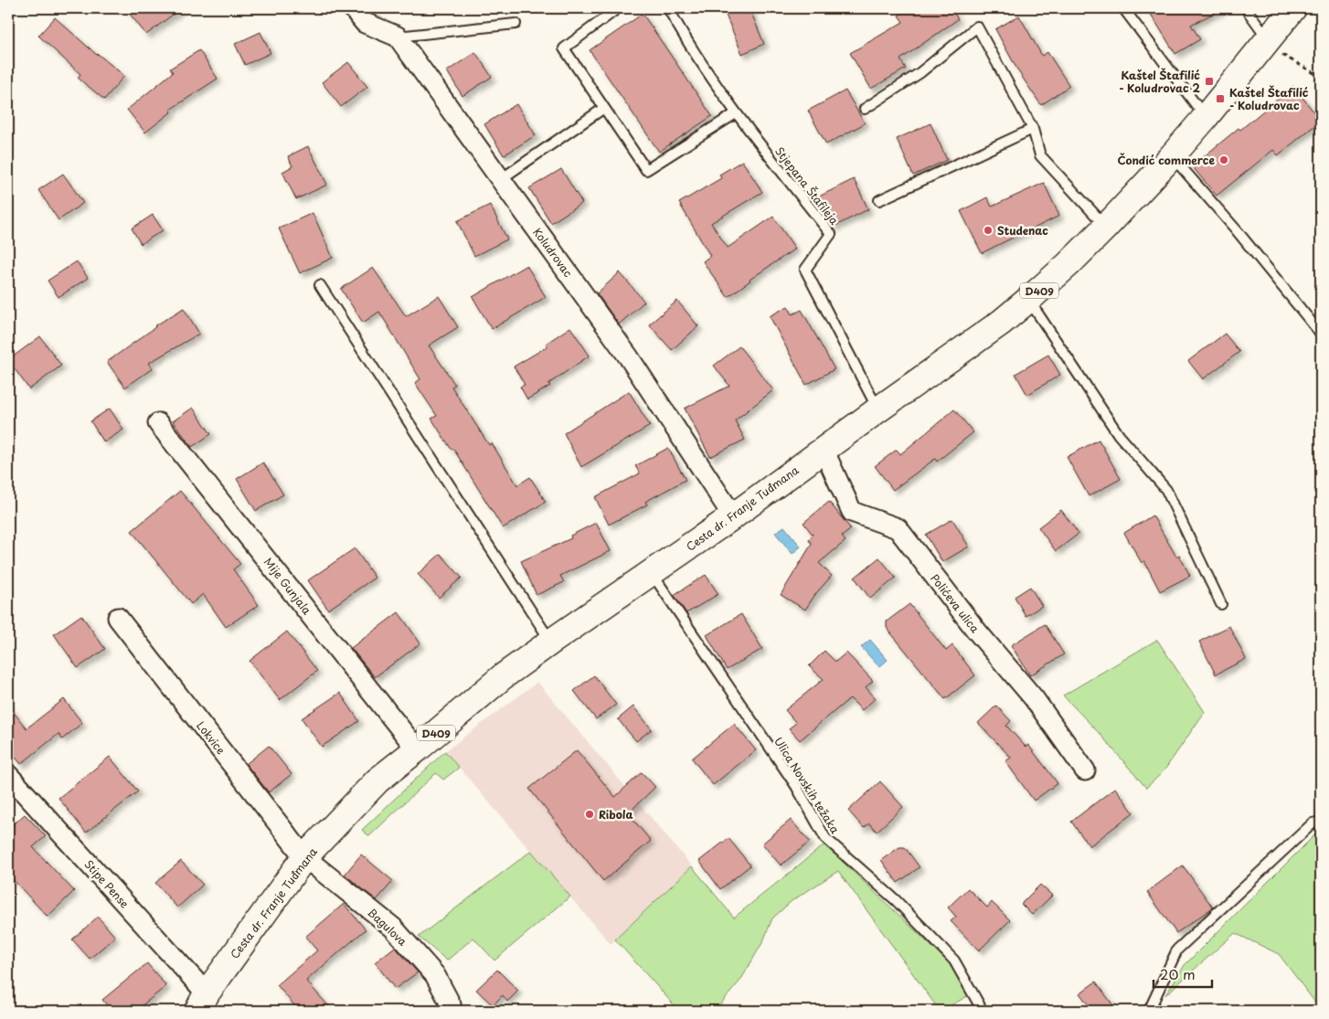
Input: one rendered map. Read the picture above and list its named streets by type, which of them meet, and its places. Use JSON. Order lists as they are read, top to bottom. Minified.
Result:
{"streets":{"main road":["D409","Cesta dr. Franje Tuđmana"],"street":["Koludrovac","Mije Gunjala","Polićeva ulica","Lokvice","Stipe Pense","Bagulova"],"lane":["Stjepana Štafileja","Ulica Novskih težaka"]},"crossings":[["Stjepana Štafileja","Cesta dr. Franje Tuđmana"],["Koludrovac","Cesta dr. Franje Tuđmana"],["Cesta dr. Franje Tuđmana","Mije Gunjala"],["Cesta dr. Franje Tuđmana","Polićeva ulica"],["Cesta dr. Franje Tuđmana","Lokvice"],["Cesta dr. Franje Tuđmana","Ulica Novskih težaka"],["Cesta dr. Franje Tuđmana","Stipe Pense"],["Cesta dr. Franje Tuđmana","Bagulova"],["Lokvice","Bagulova"]],"places":{"transit":["Kaštel Štafilić - Koludrovac 2","Kaštel Štafilić - Koludrovac"],"other":["Čondić commerce","Studenac","Ribola"]},"scale_bar":"20 m"}
